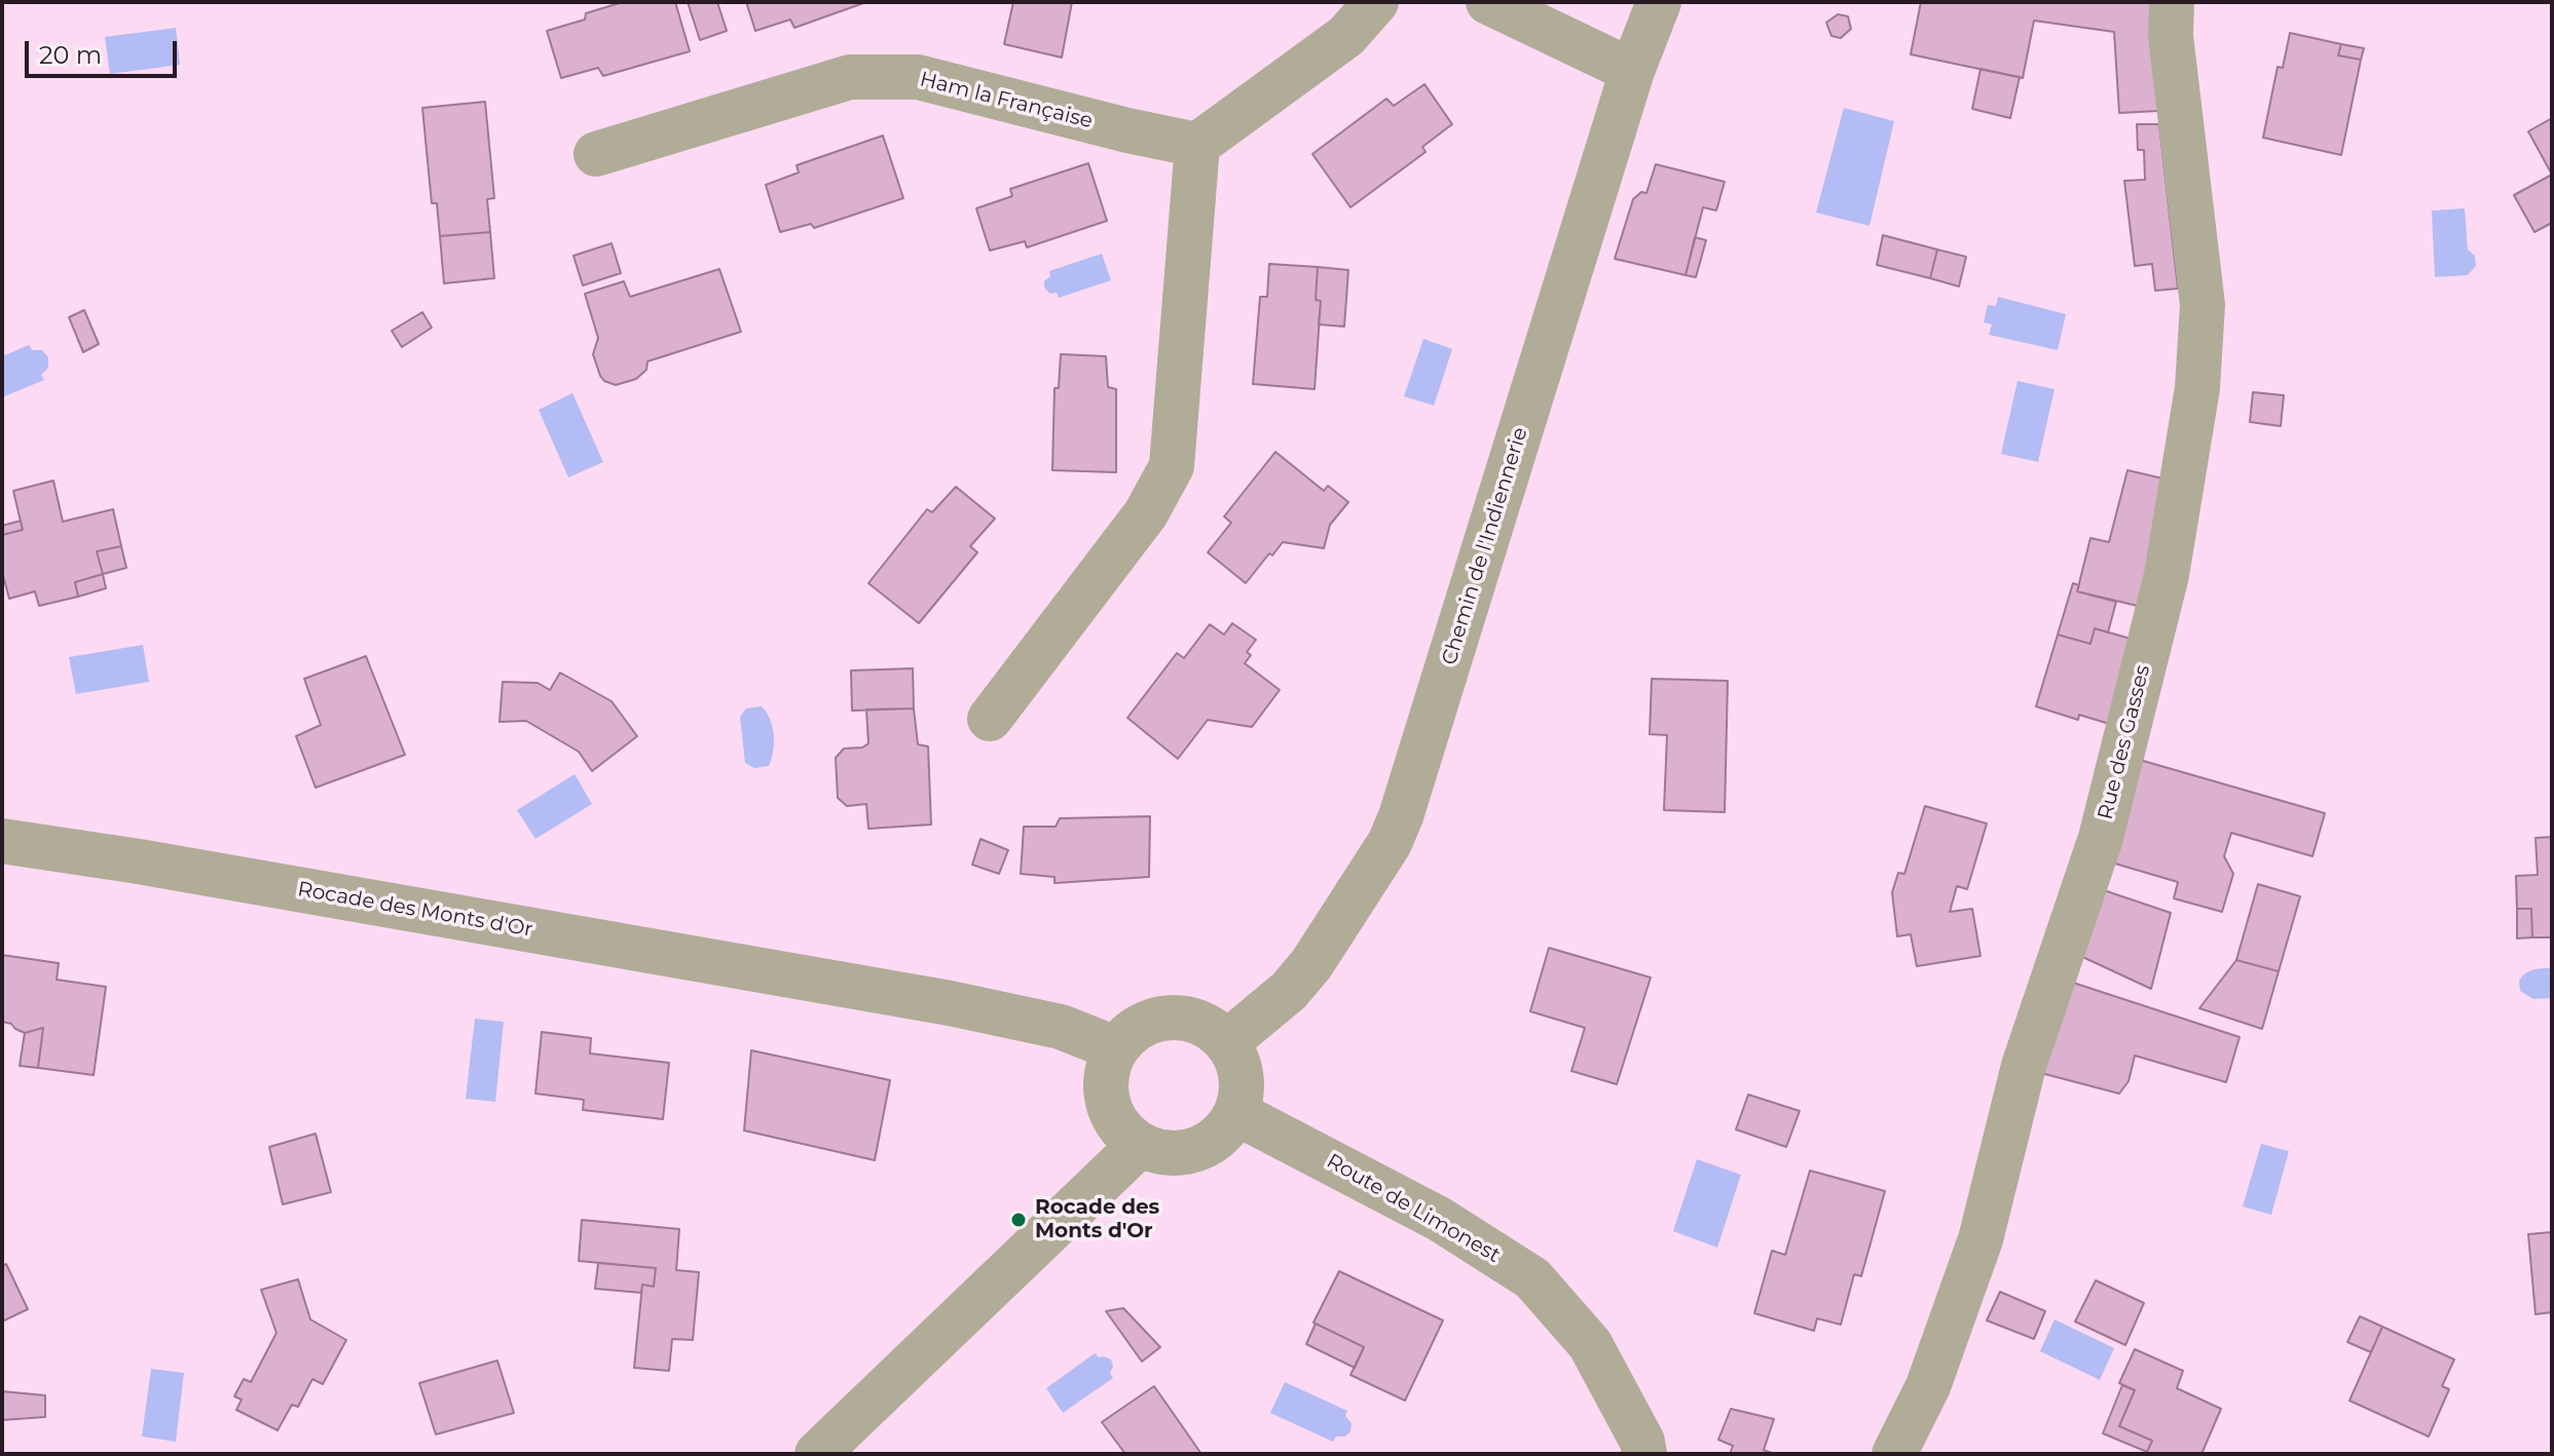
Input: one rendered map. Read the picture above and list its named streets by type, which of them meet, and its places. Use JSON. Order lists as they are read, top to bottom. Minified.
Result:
{"streets":{"street":["Ham la Française","Chemin de l'Indiennerie","Rue des Gasses","Rocade des Monts d'Or","Route de Limonest"]},"crossings":[["Chemin de l'Indiennerie","Rocade des Monts d'Or"],["Chemin de l'Indiennerie","Route de Limonest"],["Rocade des Monts d'Or","Route de Limonest"]],"places":["Rocade des Monts d'Or"],"scale_bar":"20 m"}
